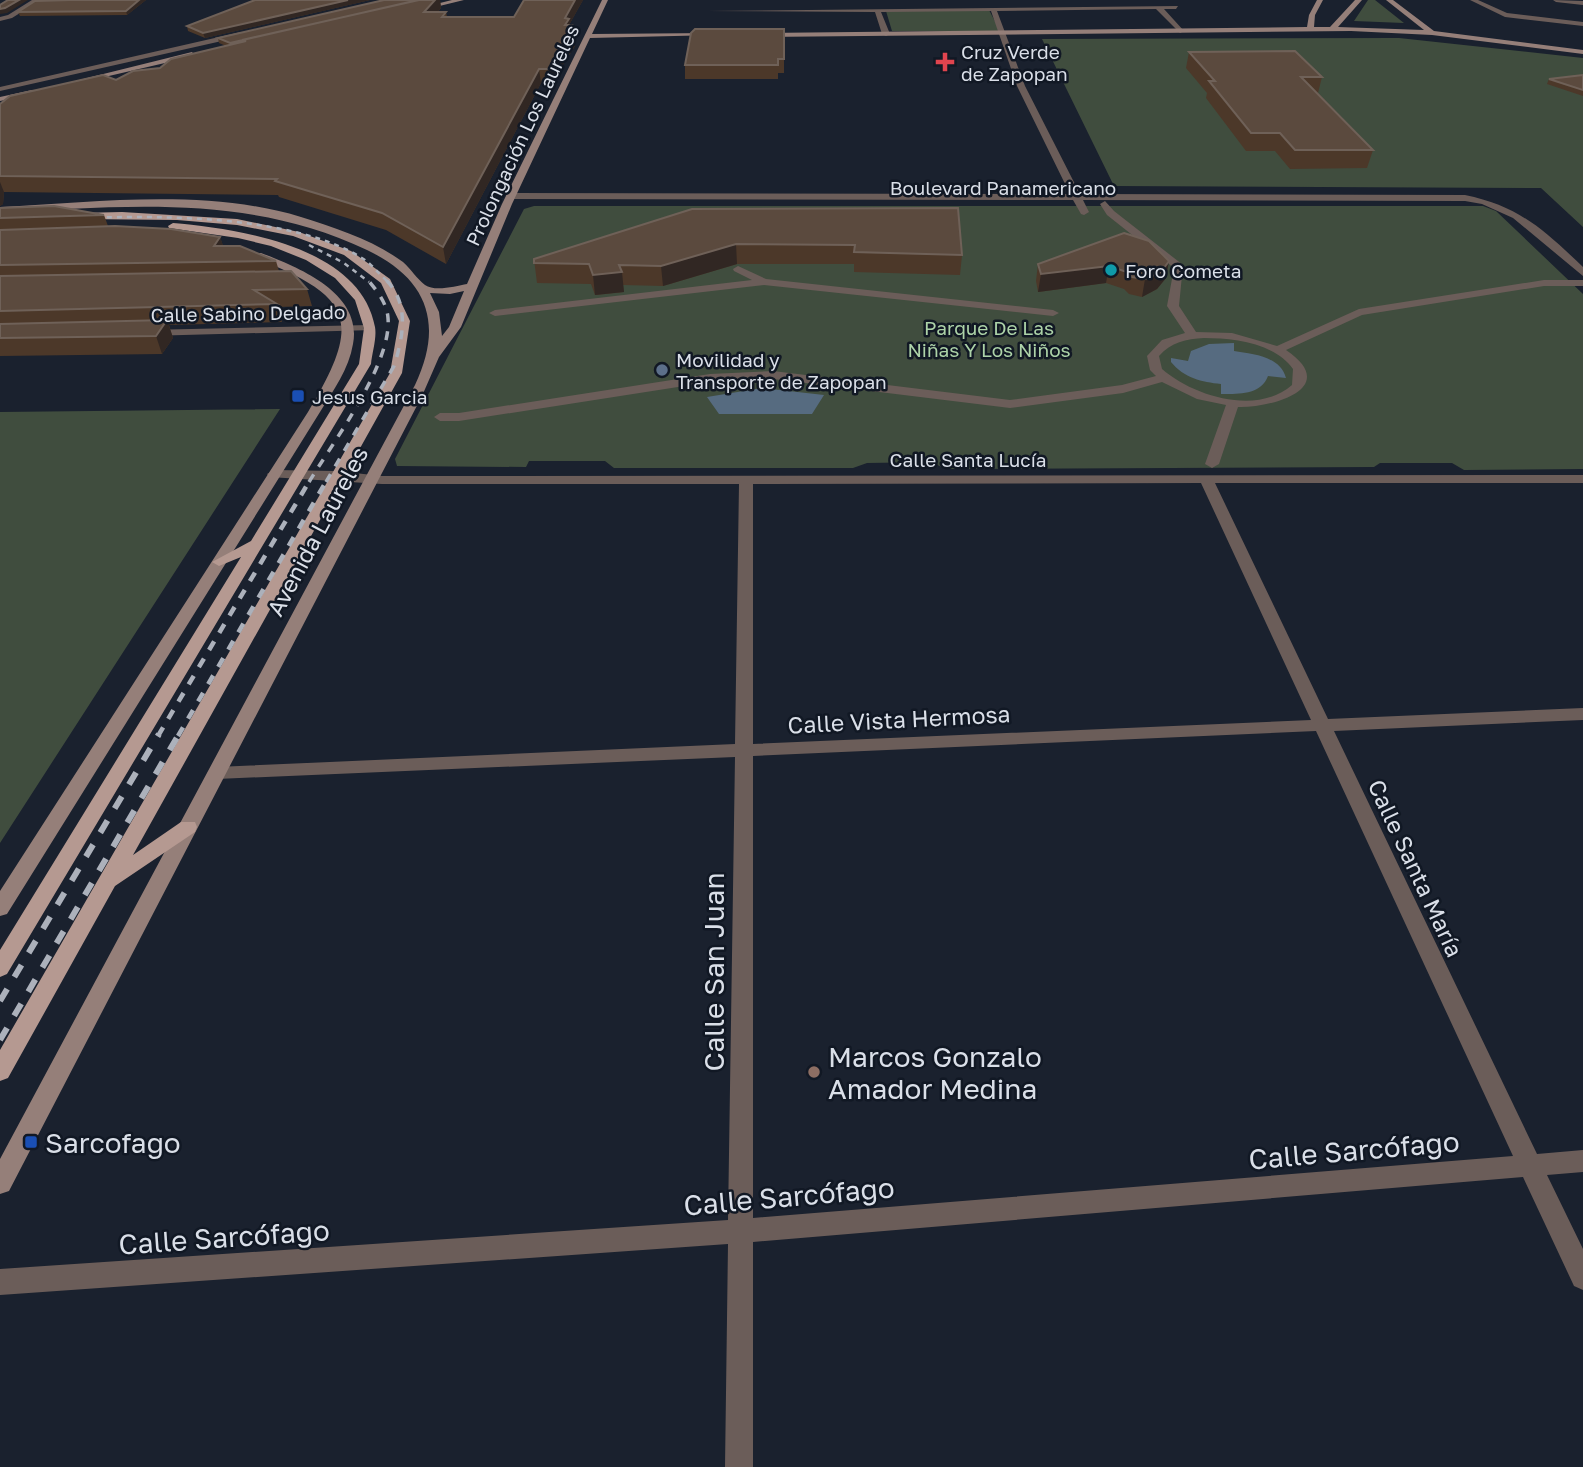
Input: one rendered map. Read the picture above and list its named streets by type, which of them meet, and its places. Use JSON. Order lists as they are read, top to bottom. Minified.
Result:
{"streets":{"main road":["Avenida Laureles"],"street":["Prolongación Los Laureles","Boulevard Panamericano","Calle Sabino Delgado","Calle Santa Lucía","Calle Vista Hermosa","Calle Santa María","Calle San Juan","Calle Sarcófago"]},"crossings":[["Prolongación Los Laureles","Boulevard Panamericano"],["Prolongación Los Laureles","Avenida Laureles"],["Calle Sabino Delgado","Avenida Laureles"],["Calle Santa Lucía","Avenida Laureles"],["Calle Santa Lucía","Calle Santa María"],["Calle Santa Lucía","Calle San Juan"],["Avenida Laureles","Calle Vista Hermosa"],["Calle Vista Hermosa","Calle Santa María"],["Calle Vista Hermosa","Calle San Juan"],["Calle Santa María","Calle Sarcófago"],["Calle San Juan","Calle Sarcófago"]],"parks":["Parque De Las Niñas Y Los Niños"],"places":{"health":["Cruz Verde de Zapopan"],"other":["Foro Cometa","Movilidad y Transporte de Zapopan","Marcos Gonzalo Amador Medina"],"transit":["Jesus Garcia","Sarcofago"]}}
